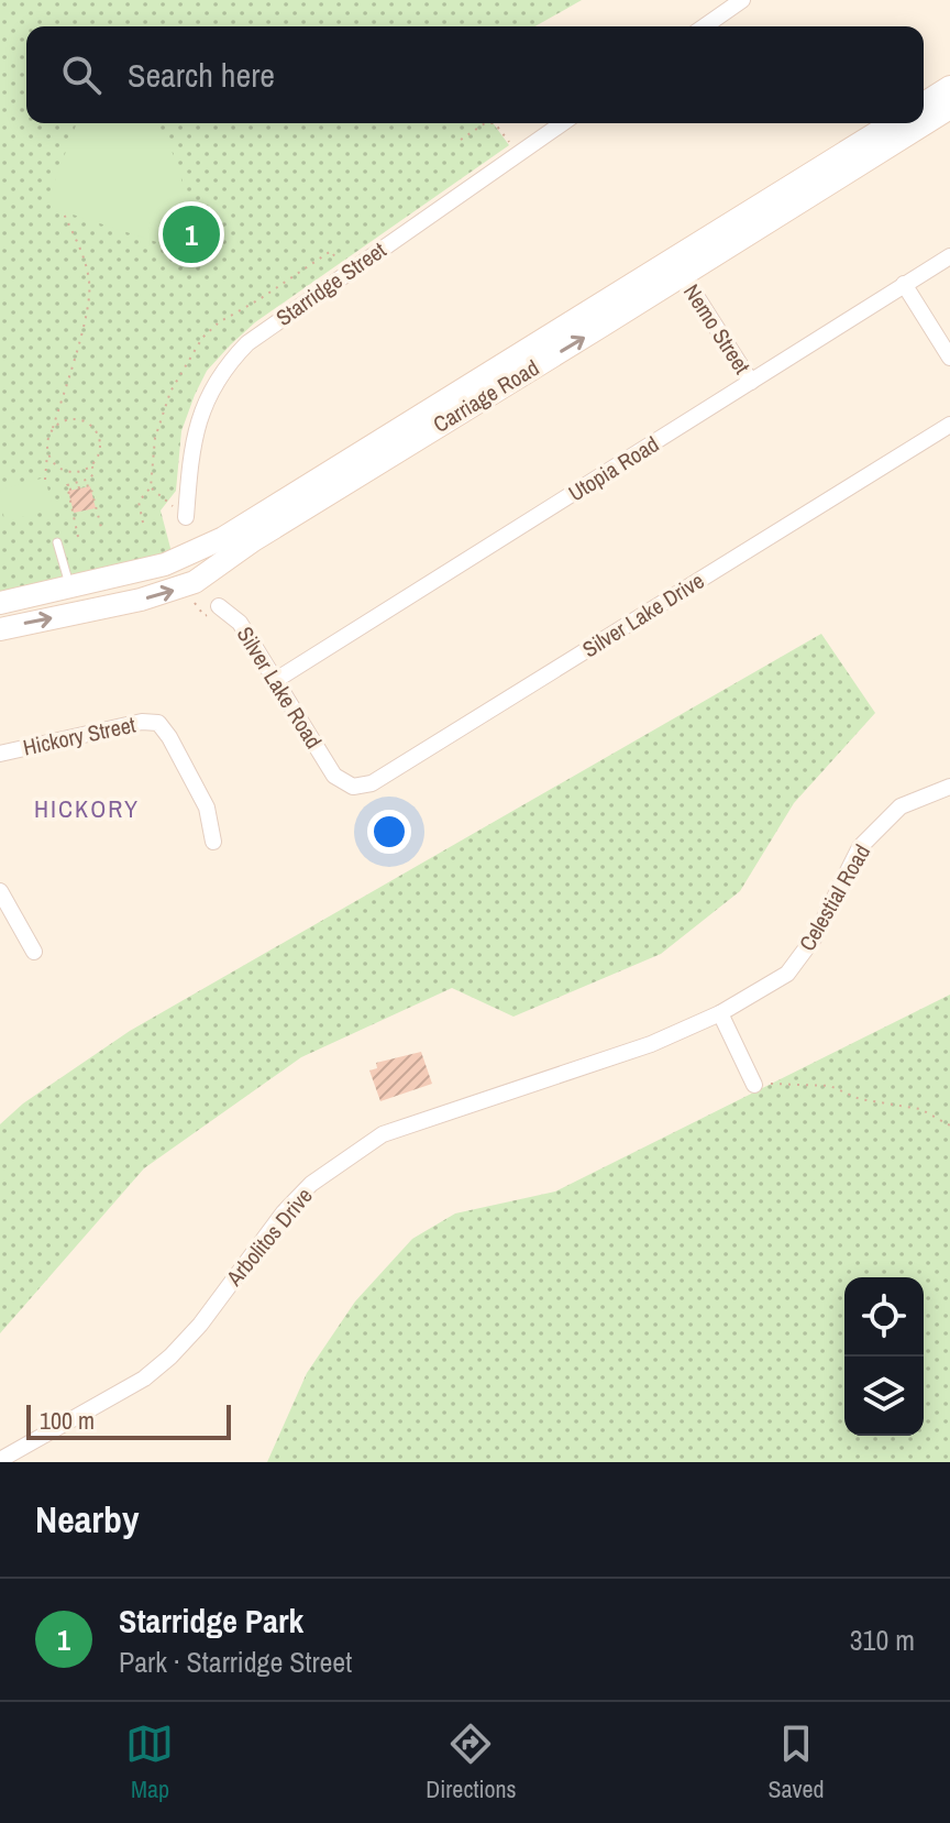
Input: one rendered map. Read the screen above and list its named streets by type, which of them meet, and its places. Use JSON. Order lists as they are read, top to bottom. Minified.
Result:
{"streets":{"street":["Starridge Street","Nemo Street","Carriage Road","Utopia Road","Silver Lake Drive","Silver Lake Road","Hickory Street","Celestial Road","Arbolitos Drive"]},"crossings":[["Nemo Street","Carriage Road"],["Nemo Street","Utopia Road"],["Utopia Road","Silver Lake Road"],["Silver Lake Drive","Silver Lake Road"],["Celestial Road","Arbolitos Drive"]],"districts":["HICKORY"],"scale_bar":"100 m","page":{"search":"Search here","pins":"1","scale":"100 m","heading":"Nearby","list":[{"mark":"1","name":"Starridge Park","note":"Park · Starridge Street","value":"310 m"}],"nav":["Map","Directions","Saved"]}}
